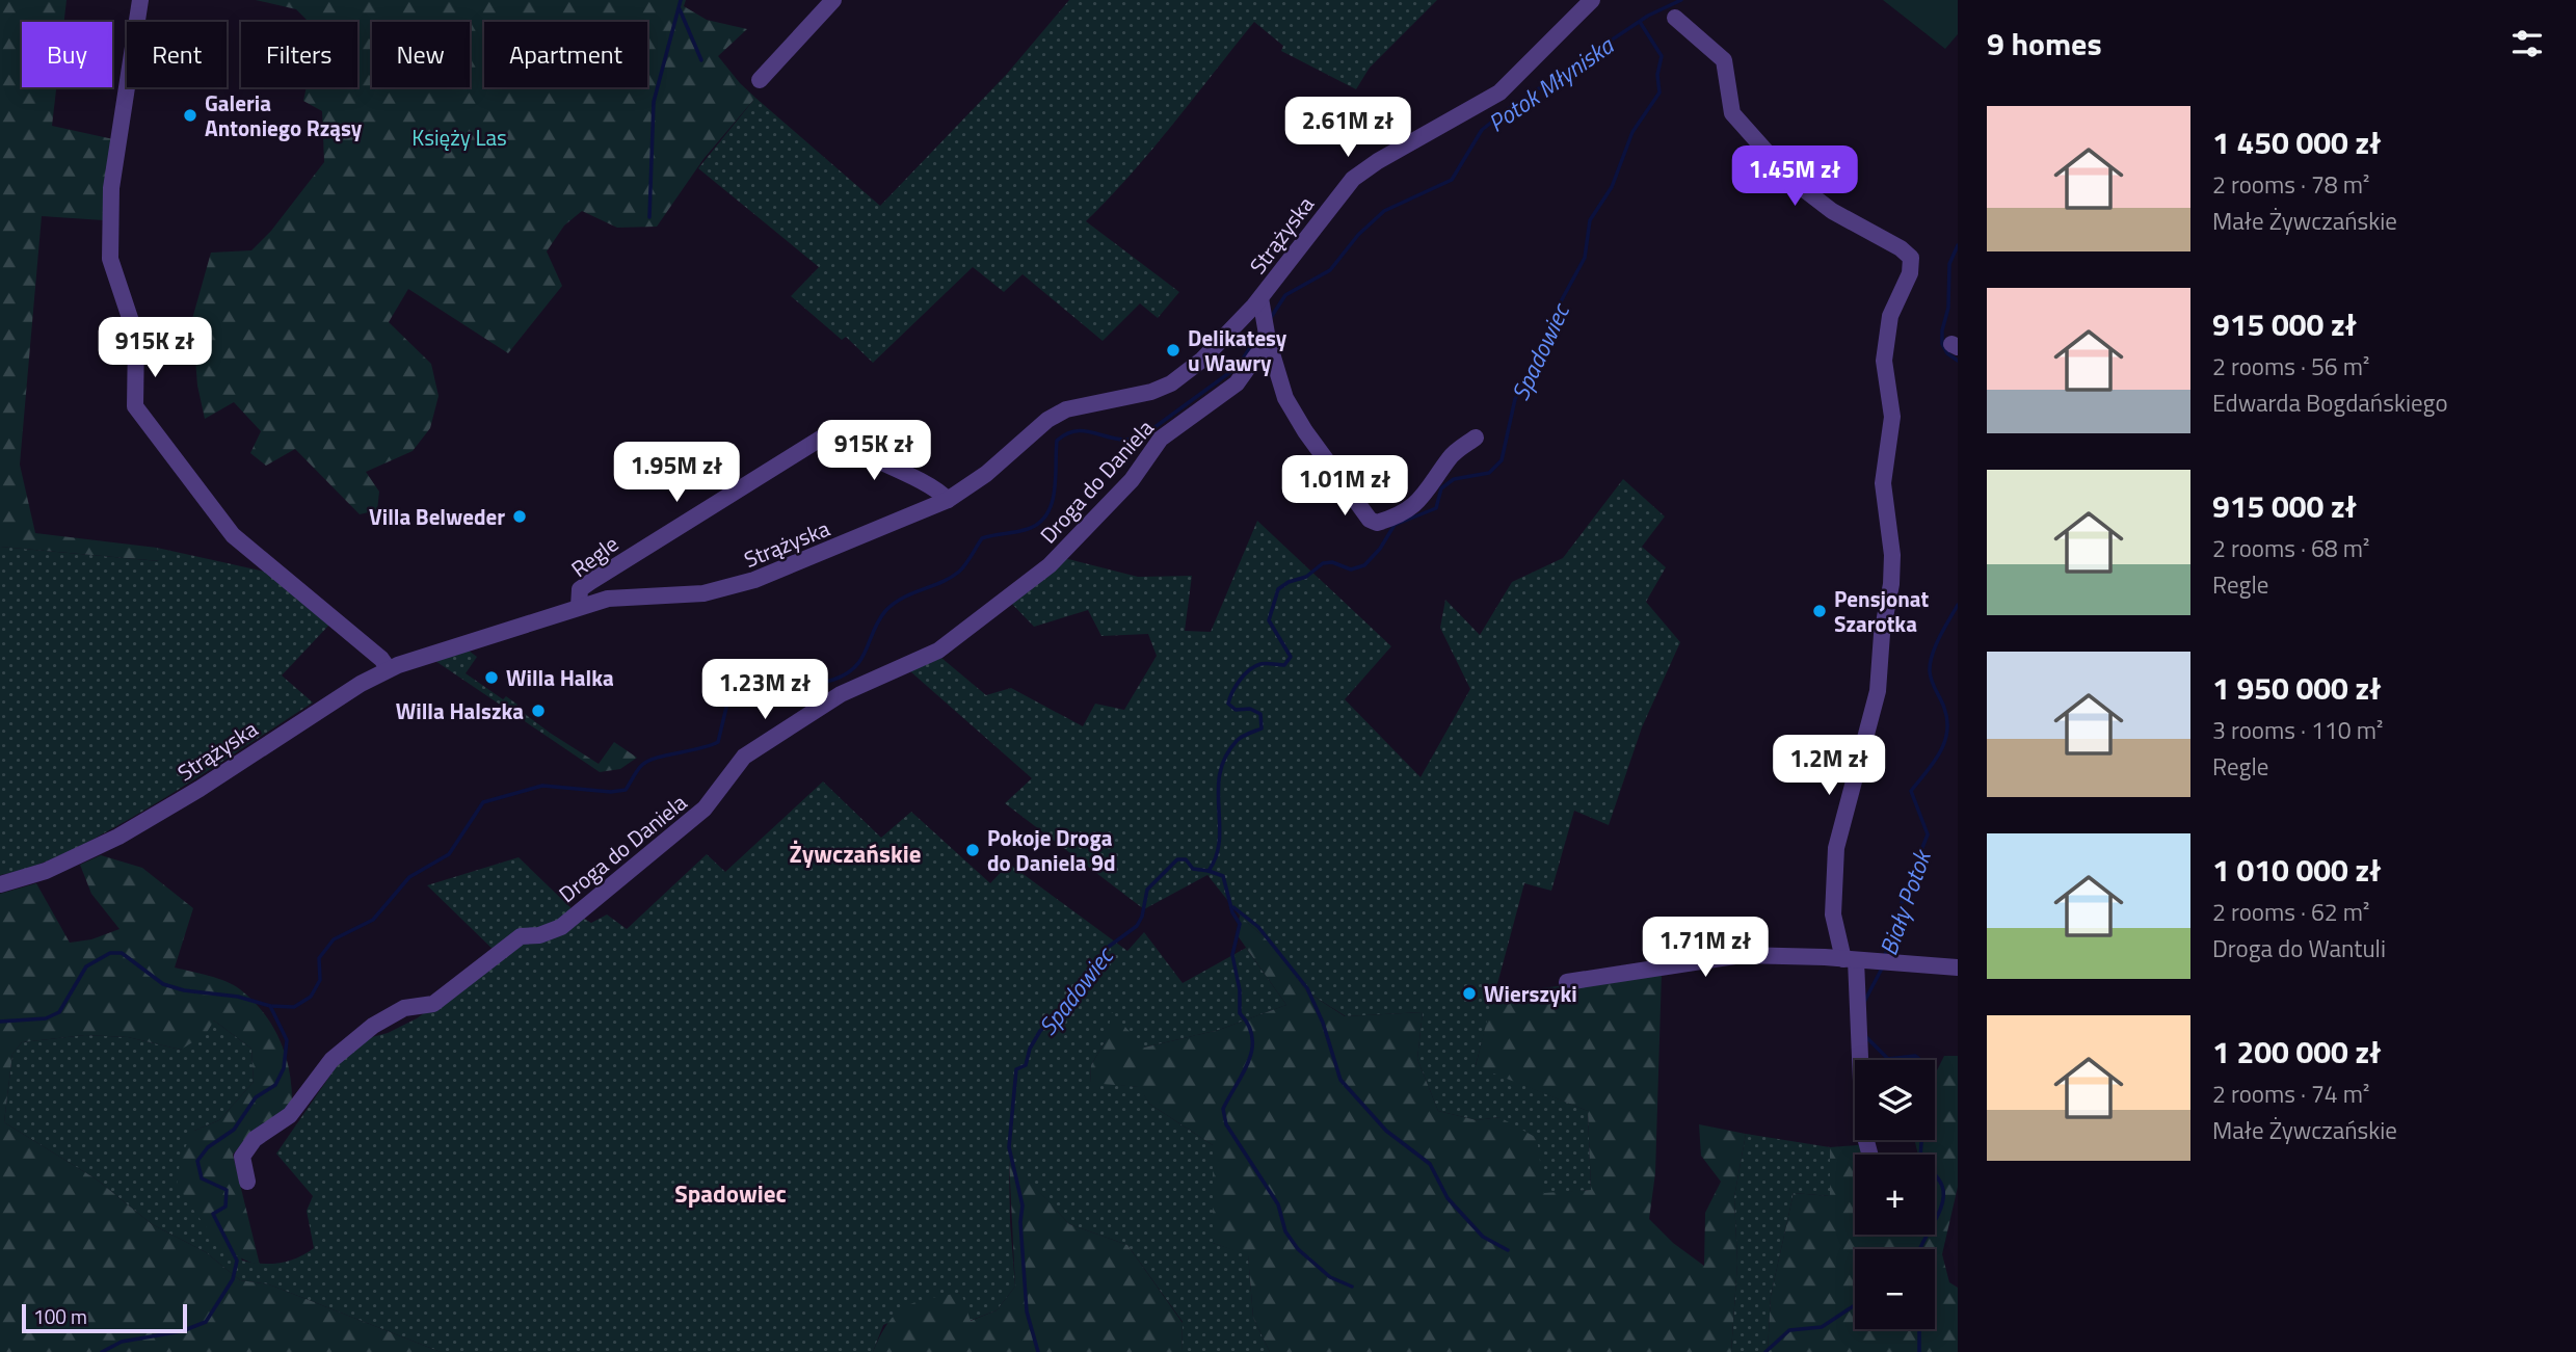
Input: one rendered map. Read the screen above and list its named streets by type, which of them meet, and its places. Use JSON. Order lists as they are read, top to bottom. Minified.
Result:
{"streets":{"street":["Strążyska","Droga do Daniela","Regle"]},"crossings":[["Strążyska","Regle"]],"districts":["Żywczańskie","Spadowiec"],"water":["Potok Młyniska","Spadowiec","Biały Potok"],"parks":["Księży Las"],"places":["Galeria Antoniego Rząsy","Delikatesy u Wawry","Villa Belweder","Pensjonat Szarotka","Willa Halka","Willa Halszka","Pokoje Droga do Daniela 9d","Wierszyki"],"scale_bar":"100 m","page":{"heading":"9 homes","chip":["Buy","Rent","Filters","New","Apartment"],"list":[{"name":"1 450 000 zł","note":"2 rooms · 78 m² · Małe Żywczańskie"},{"name":"915 000 zł","note":"2 rooms · 56 m² · Edwarda Bogdańskiego"},{"name":"915 000 zł","note":"2 rooms · 68 m² · Regle"},{"name":"1 950 000 zł","note":"3 rooms · 110 m² · Regle"},{"name":"1 010 000 zł","note":"2 rooms · 62 m² · Droga do Wantuli"},{"name":"1 200 000 zł","note":"2 rooms · 74 m² · Małe Żywczańskie"}],"price":["2.61M zł","1.45M zł","915K zł","915K zł","1.95M zł","1.01M zł","1.23M zł","1.2M zł","1.71M zł"],"map_buttons":["+","−"],"scale":"100 m"}}
